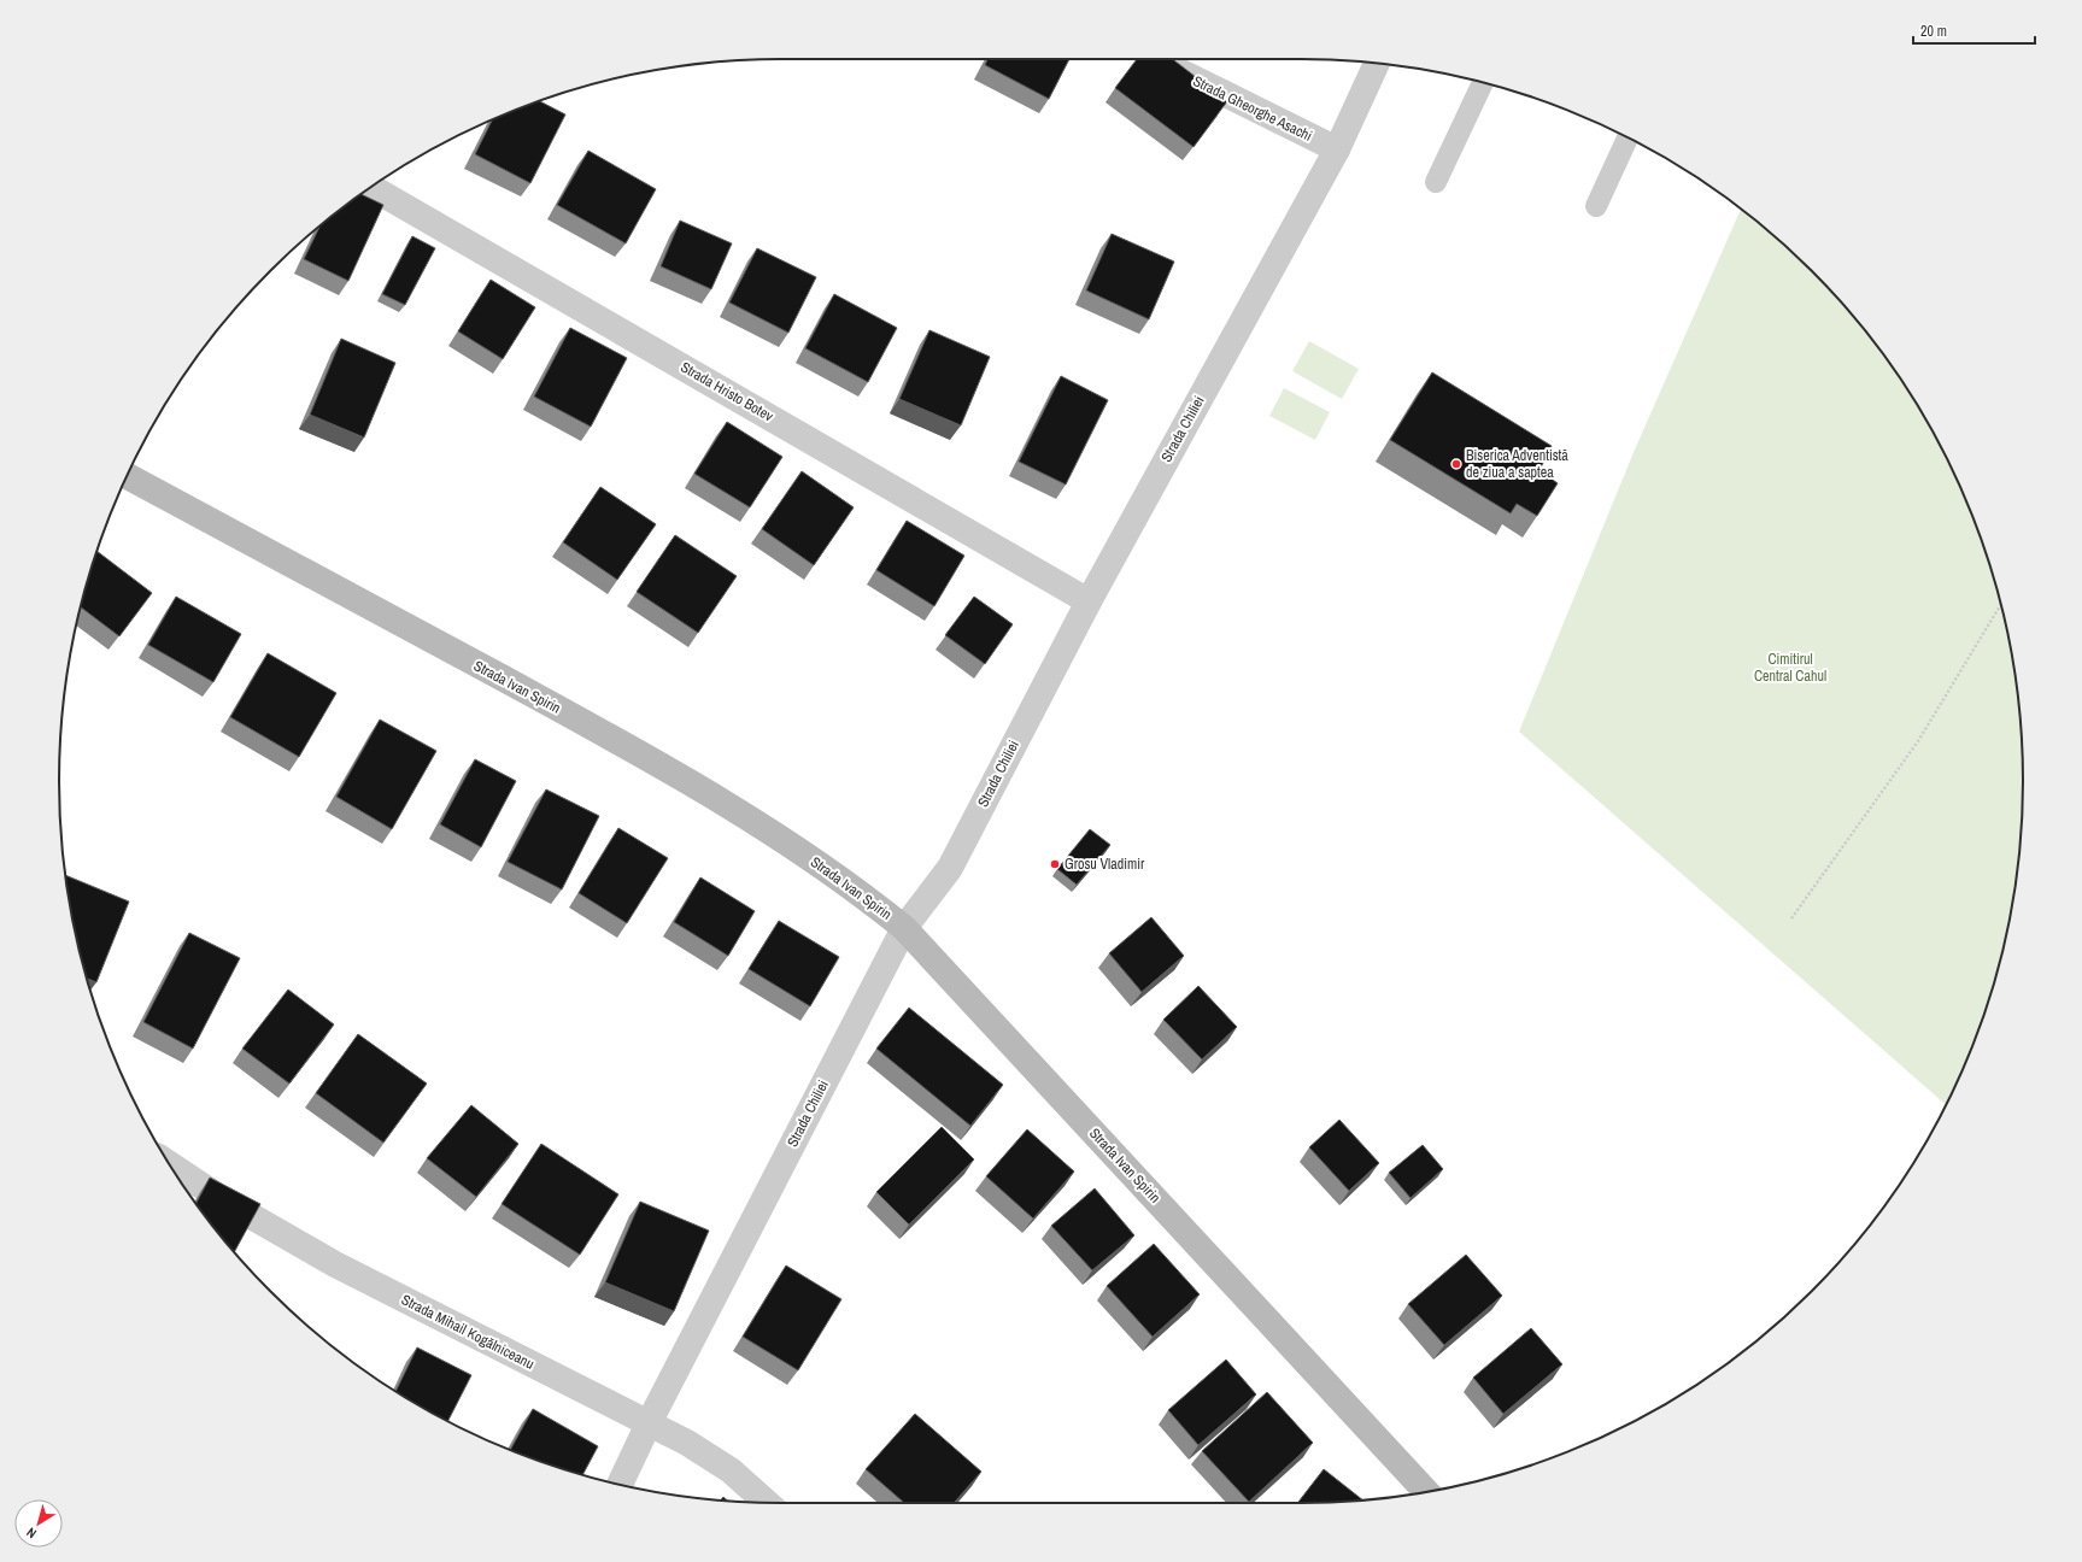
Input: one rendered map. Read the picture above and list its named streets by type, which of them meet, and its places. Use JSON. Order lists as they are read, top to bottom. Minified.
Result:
{"streets":{"street":["Strada Gheorghe Asachi","Strada Hristo Botev","Strada Chiliei","Strada Ivan Spirin","Strada Mihail Kogălniceanu"]},"crossings":[["Strada Gheorghe Asachi","Strada Chiliei"],["Strada Hristo Botev","Strada Chiliei"],["Strada Chiliei","Strada Ivan Spirin"],["Strada Chiliei","Strada Mihail Kogălniceanu"]],"parks":["Cimitirul Central Cahul"],"places":["Biserica Adventistă de ziua a saptea","Grosu Vladimir"],"scale_bar":"20 m","north":"bottom left"}
